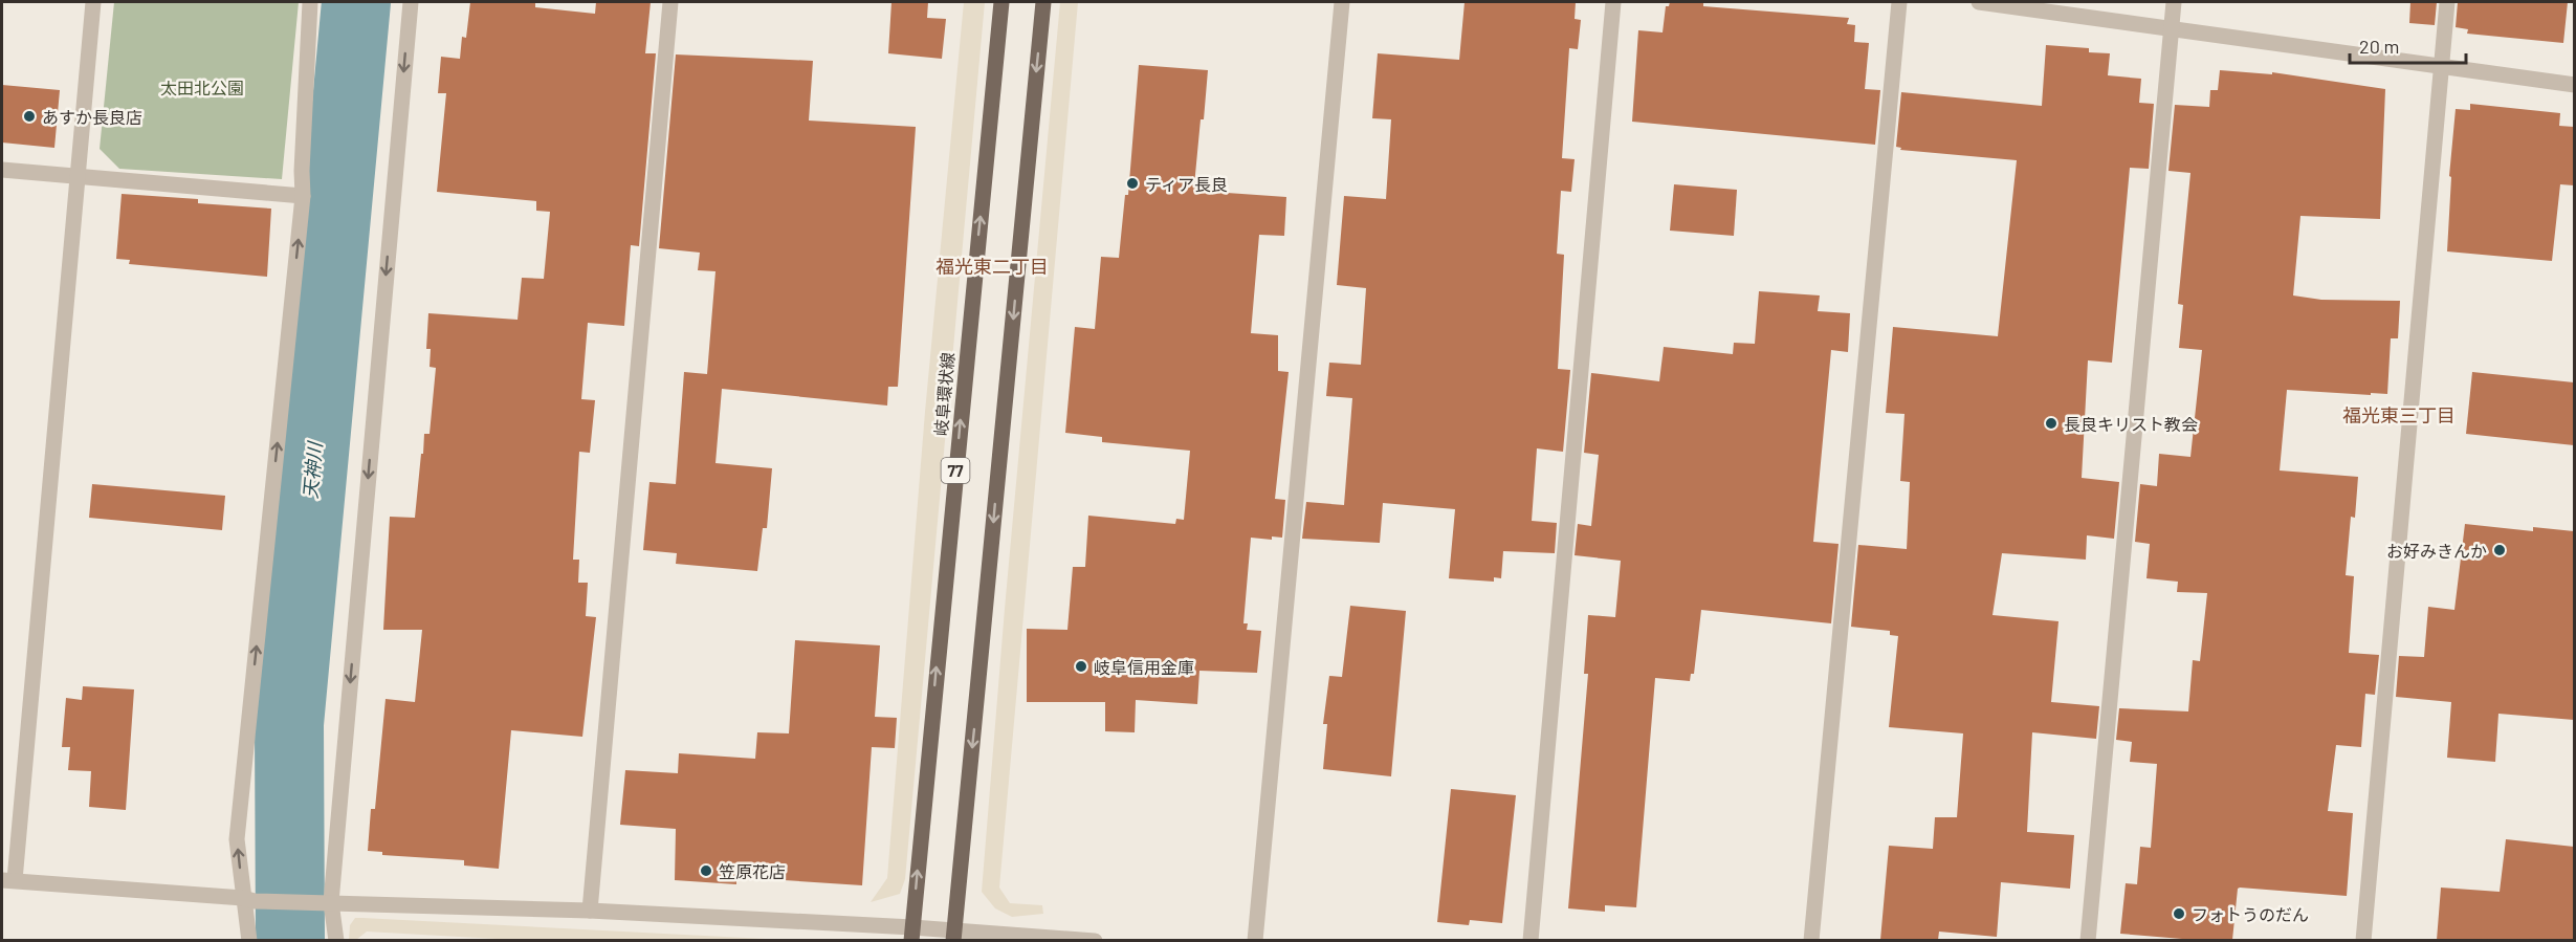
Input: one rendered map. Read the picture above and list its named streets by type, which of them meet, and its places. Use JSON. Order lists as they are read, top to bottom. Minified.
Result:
{"streets":{"main road":["岐阜環状線","77"]},"districts":["福光東二丁目","福光東三丁目"],"water":["天神川"],"parks":["太田北公園"],"places":["あすか長良店","ティア長良","長良キリスト教会","お好みきんか","岐阜信用金庫","笠原花店","フォトうのだん"],"scale_bar":"20 m"}
